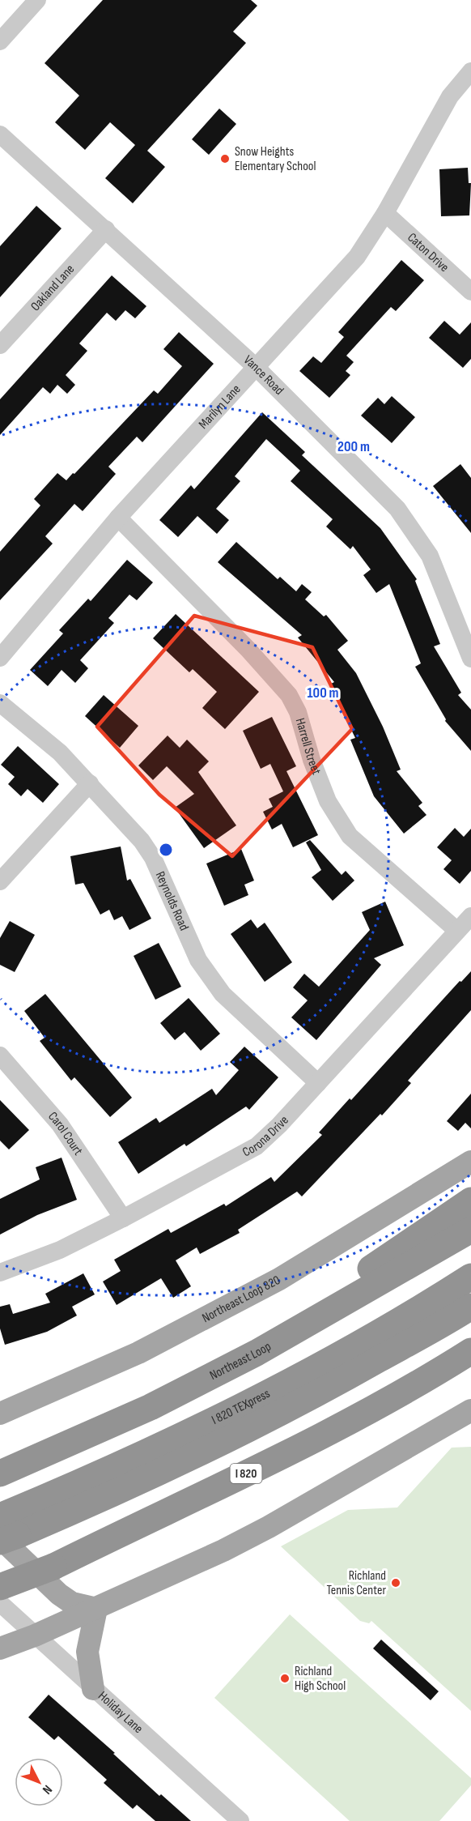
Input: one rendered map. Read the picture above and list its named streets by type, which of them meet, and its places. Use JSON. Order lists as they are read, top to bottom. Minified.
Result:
{"streets":{"highway":["Northeast Loop","I 820 TEXpress","I 820"],"main road":["Northeast Loop 820"],"street":["Caton Drive","Oakland Lane","Vance Road","Marilyn Lane","Harrell Street","Reynolds Road","Carol Court","Corona Drive","Holiday Lane"]},"crossings":[["Caton Drive","Marilyn Lane"],["Oakland Lane","Vance Road"],["Vance Road","Marilyn Lane"],["Marilyn Lane","Harrell Street"],["Harrell Street","Corona Drive"],["Reynolds Road","Corona Drive"],["Carol Court","Corona Drive"]],"places":["Snow Heights Elementary School","Richland Tennis Center","Richland High School"],"north":"bottom right","rings":["200 m","100 m"]}
